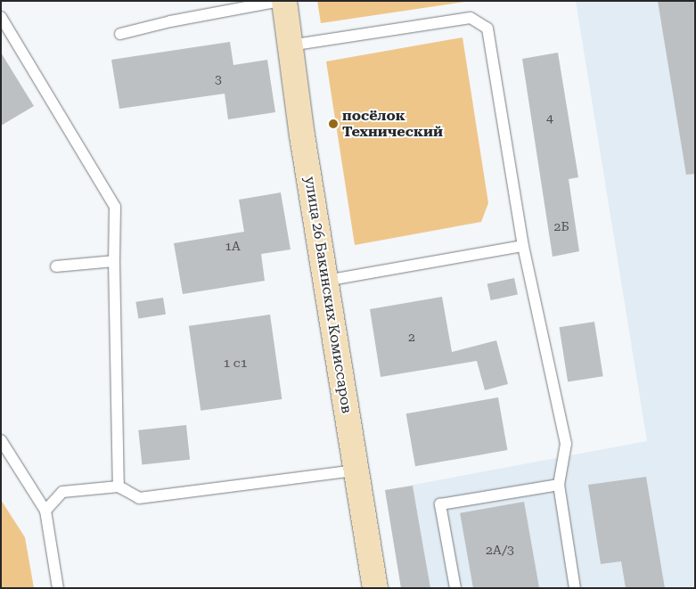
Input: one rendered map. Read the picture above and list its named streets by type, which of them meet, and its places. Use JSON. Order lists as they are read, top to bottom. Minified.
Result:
{"streets":{"main road":["улица 26 Бакинских Комиссаров"]},"places":["посёлок Технический"],"house_numbers":["3","4","2Б","1А","2","1 с1","2А/3"]}
